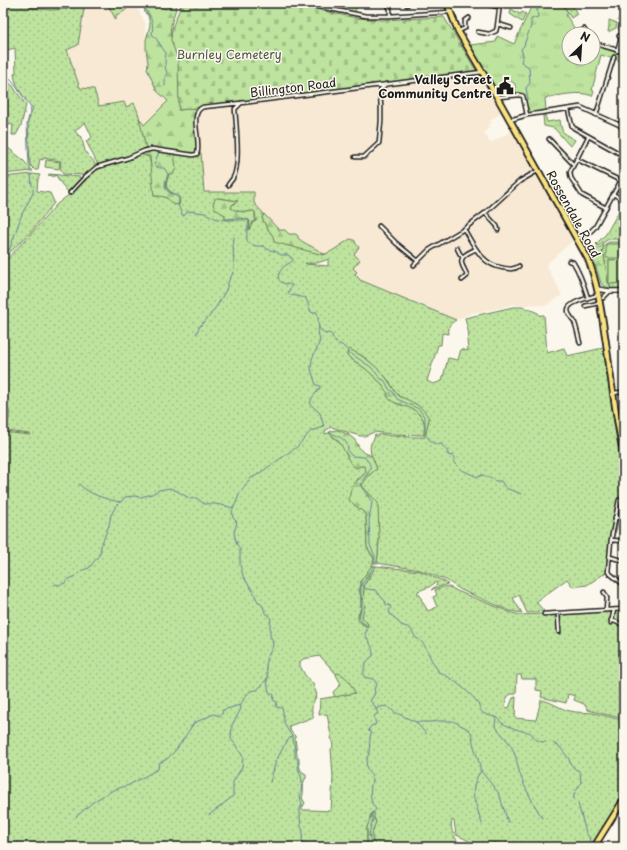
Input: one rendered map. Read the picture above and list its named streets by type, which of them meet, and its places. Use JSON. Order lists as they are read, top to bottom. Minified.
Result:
{"streets":{"main road":["Rossendale Road"],"street":["Billington Road"]},"crossings":[["Billington Road","Rossendale Road"]],"parks":["Burnley Cemetery"],"places":{"public building":["Valley Street Community Centre"]},"north":"top right"}
